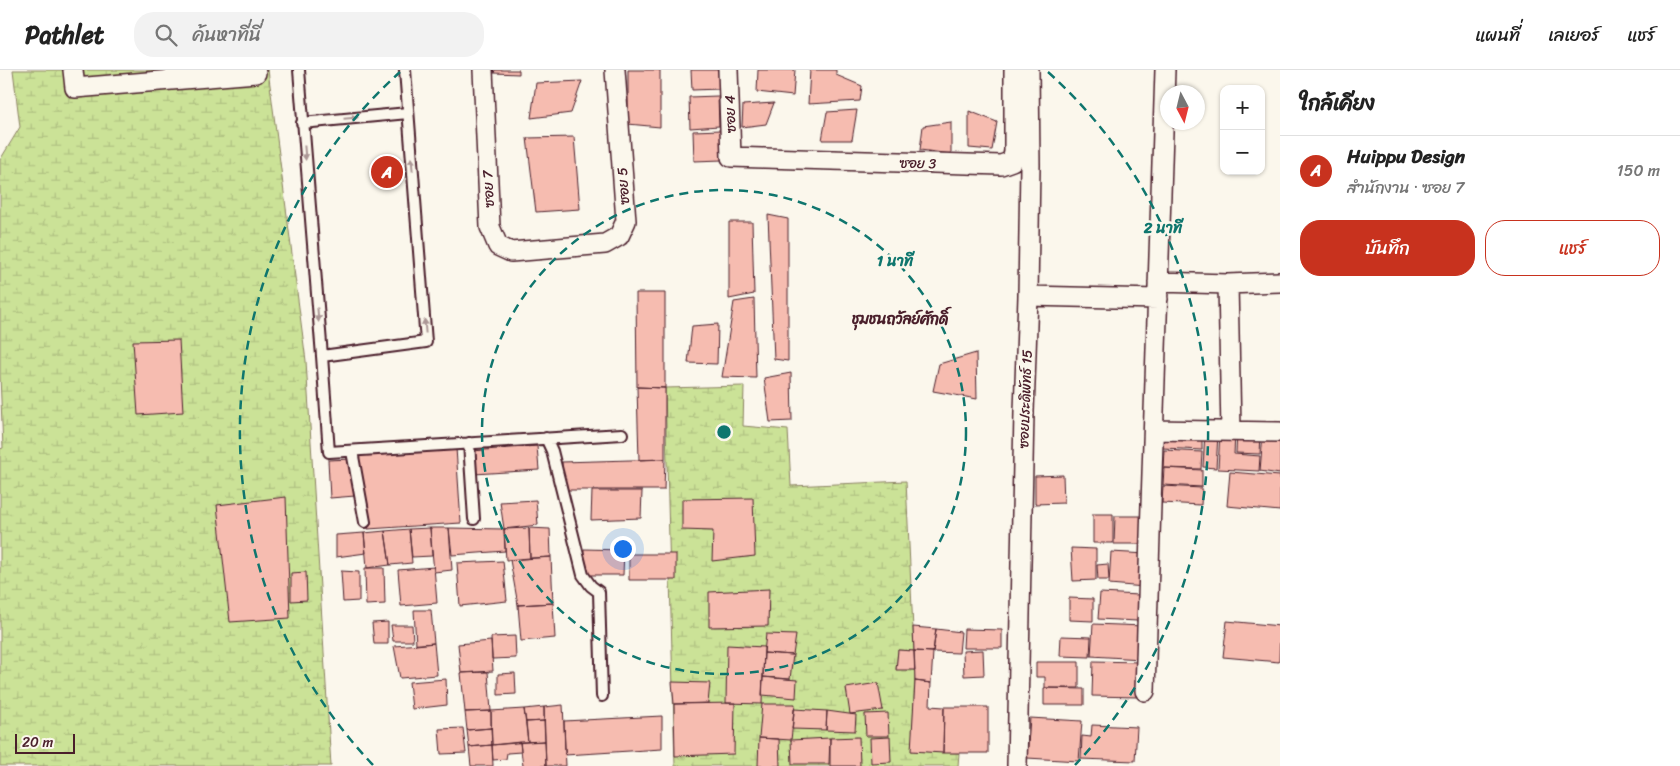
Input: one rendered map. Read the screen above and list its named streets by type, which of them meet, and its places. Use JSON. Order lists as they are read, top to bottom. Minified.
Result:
{"streets":{"street":["ซอย 4","ซอย 3","ซอย 5","ซอย 7","ซอยประดิพัทธ์ 15"]},"crossings":[["ซอย 4","ซอย 3"],["ซอย 5","ซอย 7"]],"districts":["ชุมชนถวัลย์ศักดิ์"],"scale_bar":"20 m","north":"bottom","page":{"header":"Pathlet","search":"ค้นหาที่นี่","nav":["แผนที่","เลเยอร์","แชร์"],"heading":"ใกล้เคียง","map_buttons":["+","−"],"list":[{"mark":"A","name":"Huippu Design","note":"สำนักงาน · ซอย 7","value":"150 m"}],"pins":"A","buttons":["บันทึก","แชร์"],"scale":"20 m"},"rings":["2 นาที","1 นาที"]}
